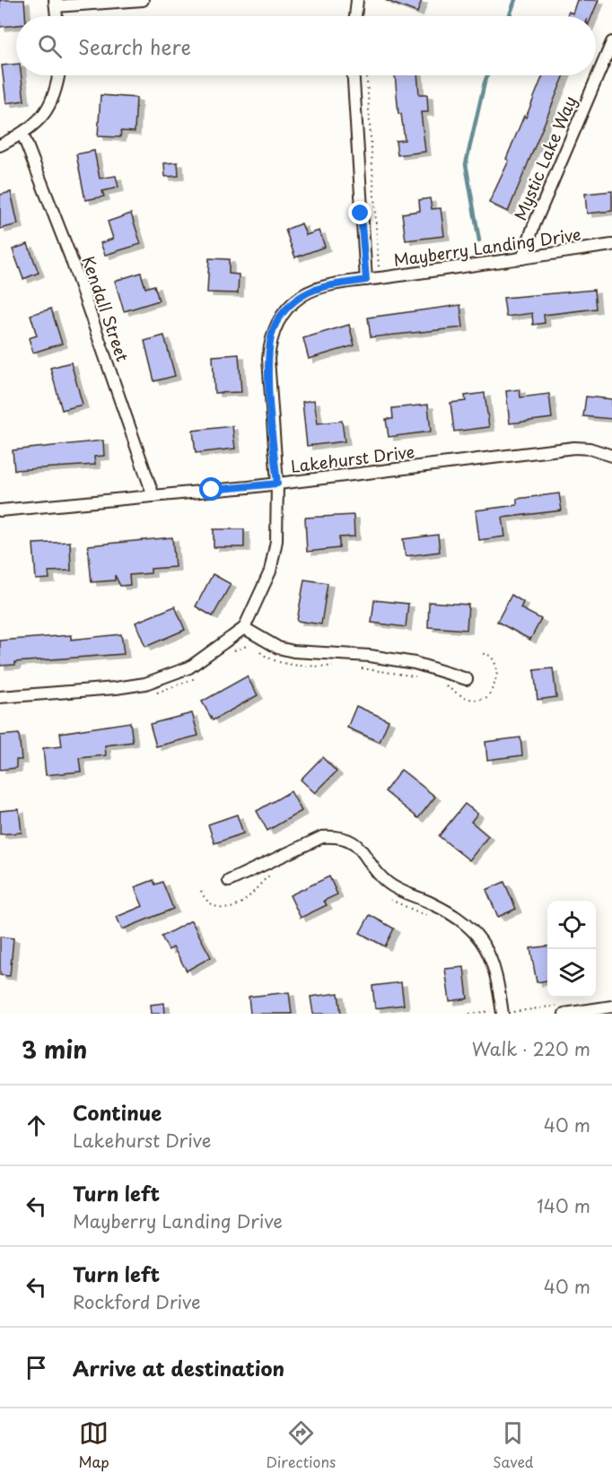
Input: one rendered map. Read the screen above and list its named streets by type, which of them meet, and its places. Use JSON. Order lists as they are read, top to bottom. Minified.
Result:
{"streets":{"street":["Mystic Lake Way","Mayberry Landing Drive","Kendall Street","Lakehurst Drive"]},"crossings":[["Mystic Lake Way","Mayberry Landing Drive"],["Mayberry Landing Drive","Lakehurst Drive"],["Kendall Street","Lakehurst Drive"]],"page":{"search":"Search here","heading":["3 min","Walk · 220 m"],"list":[["Continue","Lakehurst Drive","40 m"],["Turn left","Mayberry Landing Drive","140 m"],["Turn left","Rockford Drive","40 m"],"Arrive at destination"],"nav":["Map","Directions","Saved"]}}
